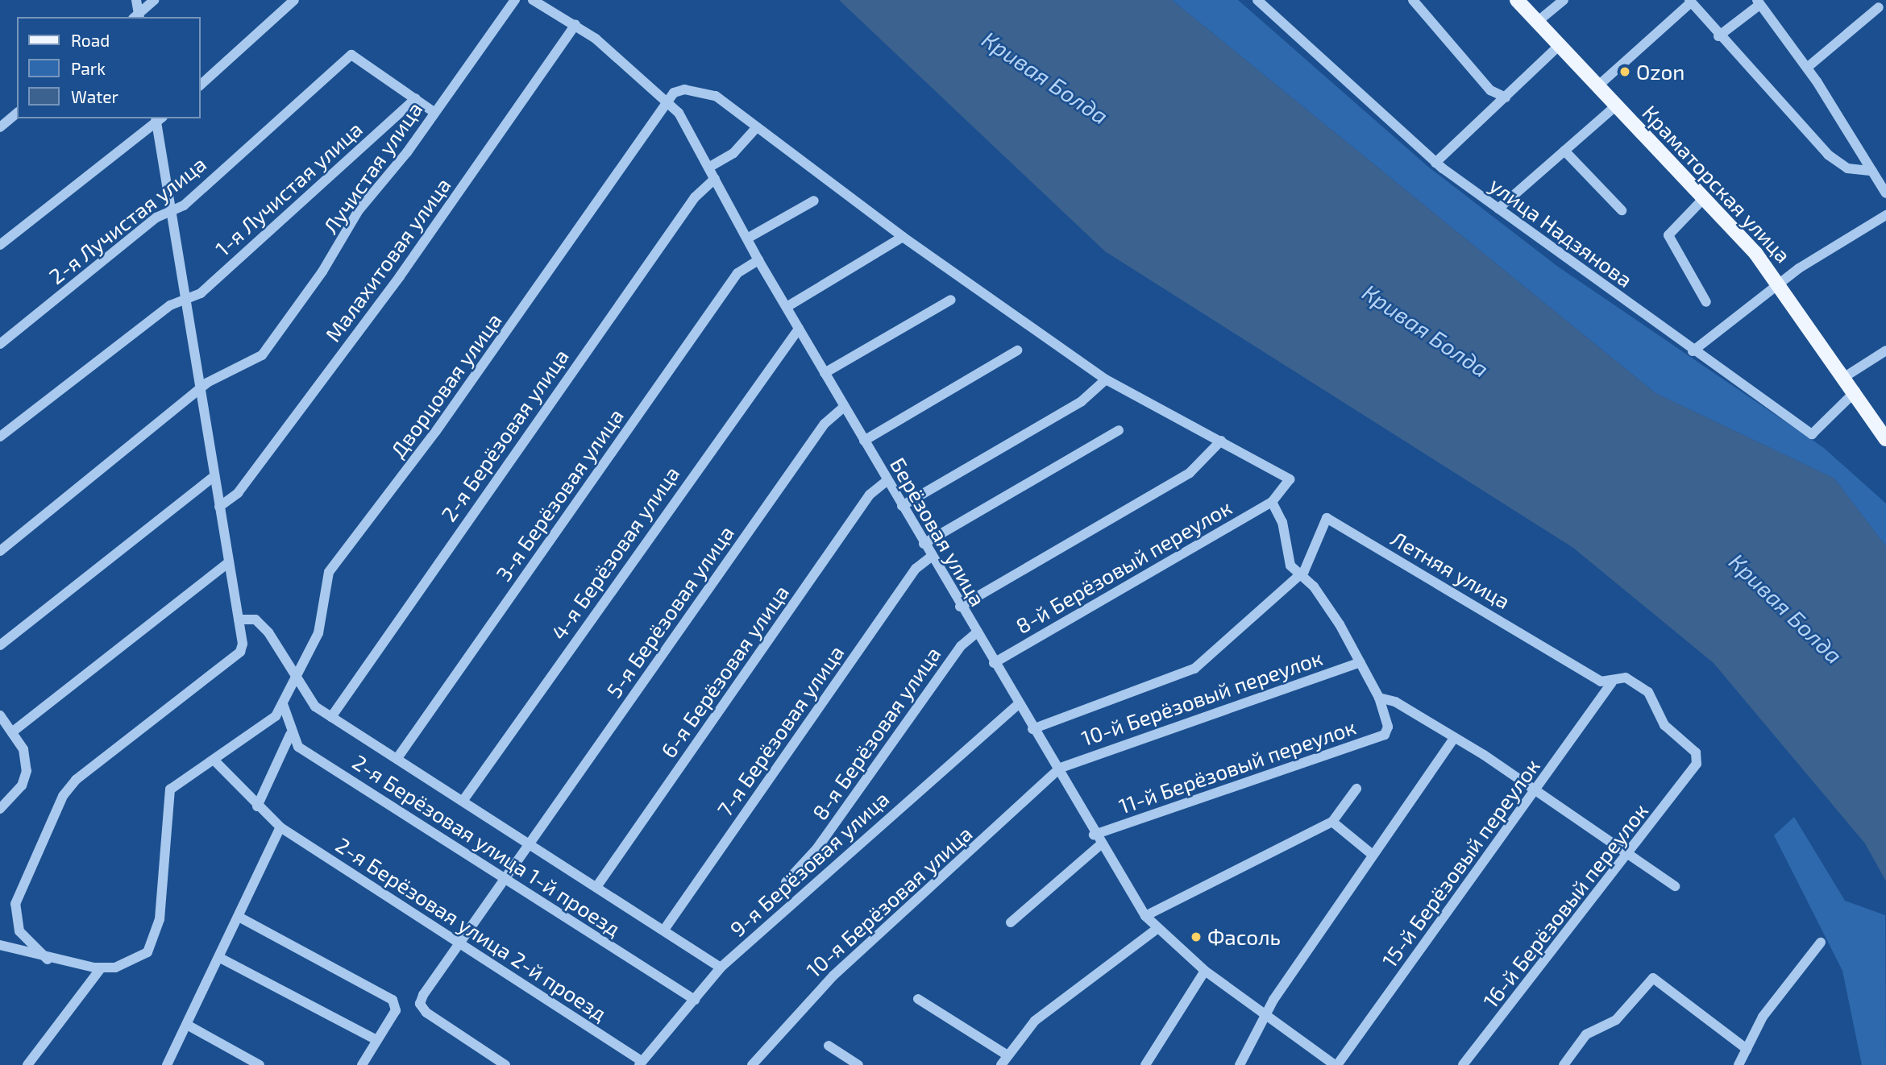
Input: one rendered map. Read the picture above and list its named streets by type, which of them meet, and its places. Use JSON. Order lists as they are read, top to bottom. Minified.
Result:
{"streets":{"main road":["Краматорская улица"],"street":["Лучистая улица","1-я Лучистая улица","2-я Лучистая улица","улица Надзянова","Малахитовая улица","Дворцовая улица","2-я Берёзовая улица","3-я Берёзовая улица","Берёзовая улица","4-я Берёзовая улица","8-й Берёзовый переулок","Летняя улица","5-я Берёзовая улица","6-я Берёзовая улица","10-й Берёзовый переулок","7-я Берёзовая улица","8-я Берёзовая улица","11-й Берёзовый переулок","2-я Берёзовая улица 1-й проезд","15-й Берёзовый переулок","9-я Берёзовая улица","10-я Берёзовая улица","16-й Берёзовый переулок","2-я Берёзовая улица 2-й проезд"]},"crossings":[["Краматорская улица","улица Надзянова"],["1-я Лучистая улица","2-я Лучистая улица"],["Малахитовая улица","Берёзовая улица"],["Дворцовая улица","Берёзовая улица"],["Дворцовая улица","2-я Берёзовая улица 2-й проезд"],["2-я Берёзовая улица","Берёзовая улица"],["3-я Берёзовая улица","Берёзовая улица"],["Берёзовая улица","4-я Берёзовая улица"],["Берёзовая улица","8-й Берёзовый переулок"],["Берёзовая улица","5-я Берёзовая улица"],["Берёзовая улица","6-я Берёзовая улица"],["Берёзовая улица","10-й Берёзовый переулок"],["Берёзовая улица","7-я Берёзовая улица"],["Берёзовая улица","8-я Берёзовая улица"],["Берёзовая улица","11-й Берёзовый переулок"],["Берёзовая улица","15-й Берёзовый переулок"],["Берёзовая улица","9-я Берёзовая улица"],["Берёзовая улица","10-я Берёзовая улица"],["Летняя улица","15-й Берёзовый переулок"],["Летняя улица","16-й Берёзовый переулок"],["5-я Берёзовая улица","2-я Берёзовая улица 1-й проезд"],["5-я Берёзовая улица","2-я Берёзовая улица 2-й проезд"],["10-й Берёзовый переулок","10-я Берёзовая улица"],["2-я Берёзовая улица 1-й проезд","9-я Берёзовая улица"],["15-й Берёзовый переулок","16-й Берёзовый переулок"],["9-я Берёзовая улица","2-я Берёзовая улица 2-й проезд"]],"water":["Кривая Болда"],"places":["Ozon","Фасоль"],"legend":["Road","Park","Water"]}
